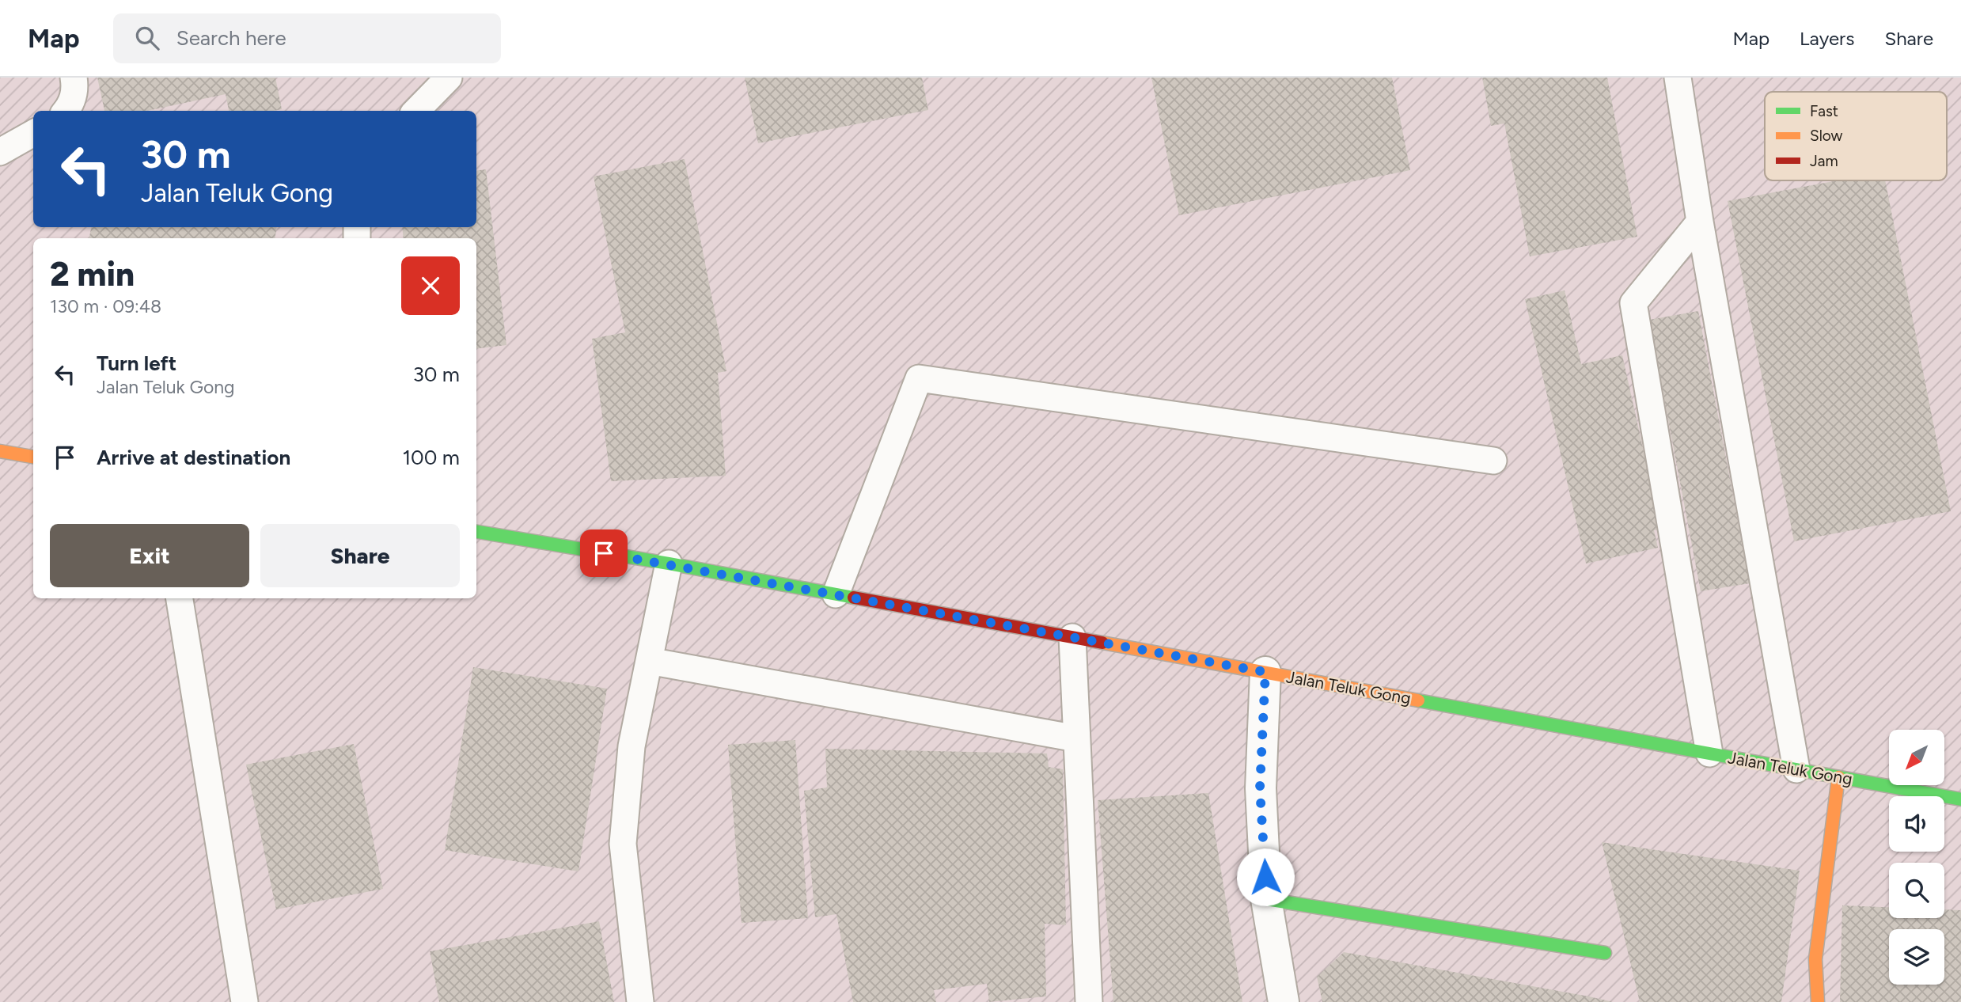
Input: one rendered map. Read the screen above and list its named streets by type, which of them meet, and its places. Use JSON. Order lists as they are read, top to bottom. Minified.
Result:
{"streets":{"street":["Jalan Teluk Gong"]},"legend":["Fast","Slow","Jam"],"north":"bottom left","page":{"header":"Map","search":"Search here","nav":["Map","Layers","Share"],"turn":["30 m","Jalan Teluk Gong"],"heading":["2 min","130 m · 09:48"],"list":[{"name":"Turn left","note":"Jalan Teluk Gong","value":"30 m"},{"name":"Arrive at destination","value":"100 m"}],"buttons":["Exit","Share"]}}
